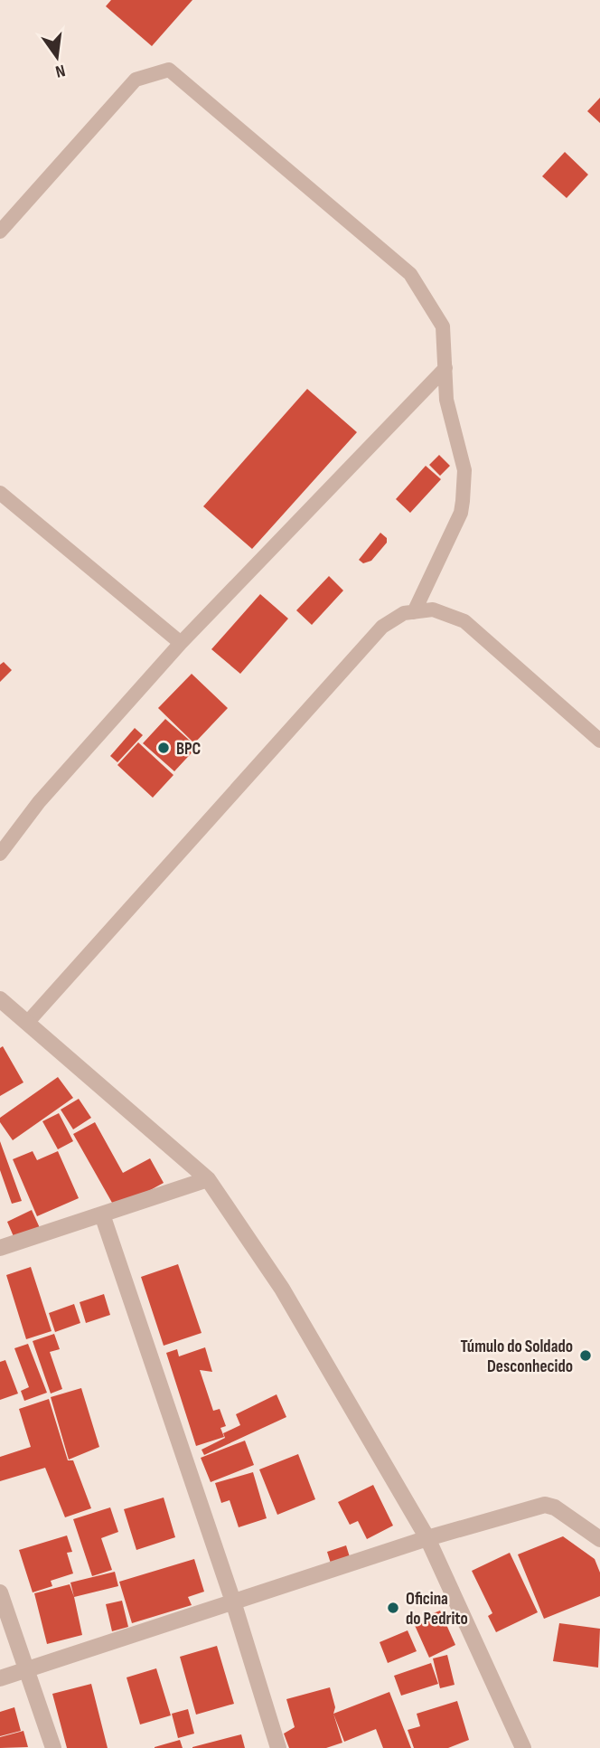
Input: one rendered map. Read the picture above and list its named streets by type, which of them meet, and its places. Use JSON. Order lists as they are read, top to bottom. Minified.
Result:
{"places":["BPC","Túmulo do Soldado Desconhecido","Oficina do Pedrito"],"north":"bottom"}
